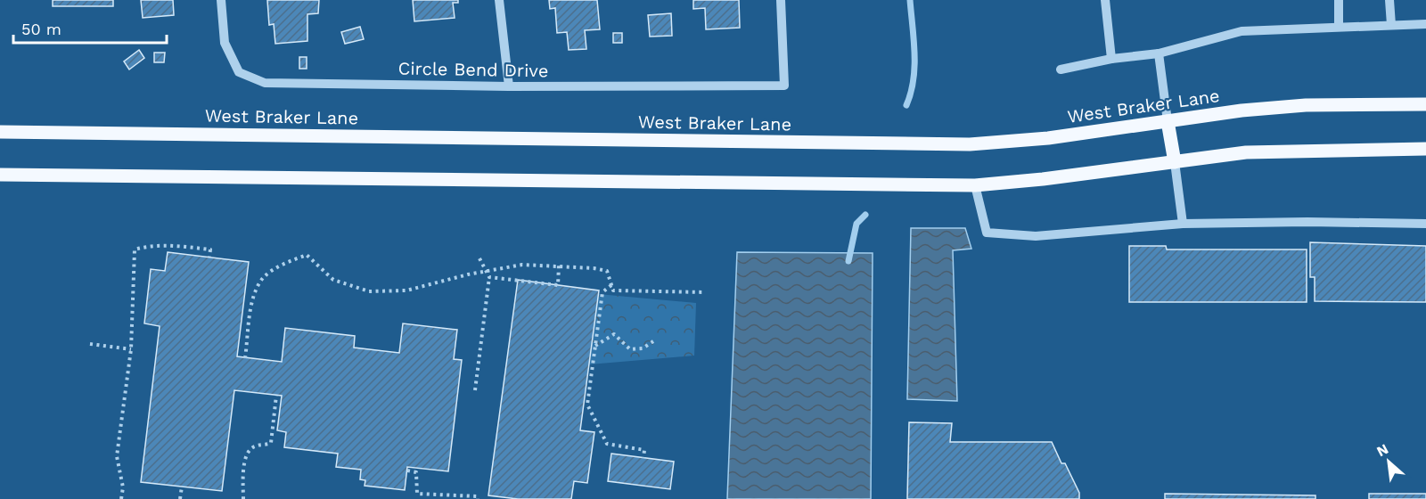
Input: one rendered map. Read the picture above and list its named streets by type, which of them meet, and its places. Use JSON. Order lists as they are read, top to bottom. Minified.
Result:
{"streets":{"main road":["West Braker Lane"],"street":["Circle Bend Drive"]},"scale_bar":"50 m","north":"top left"}
